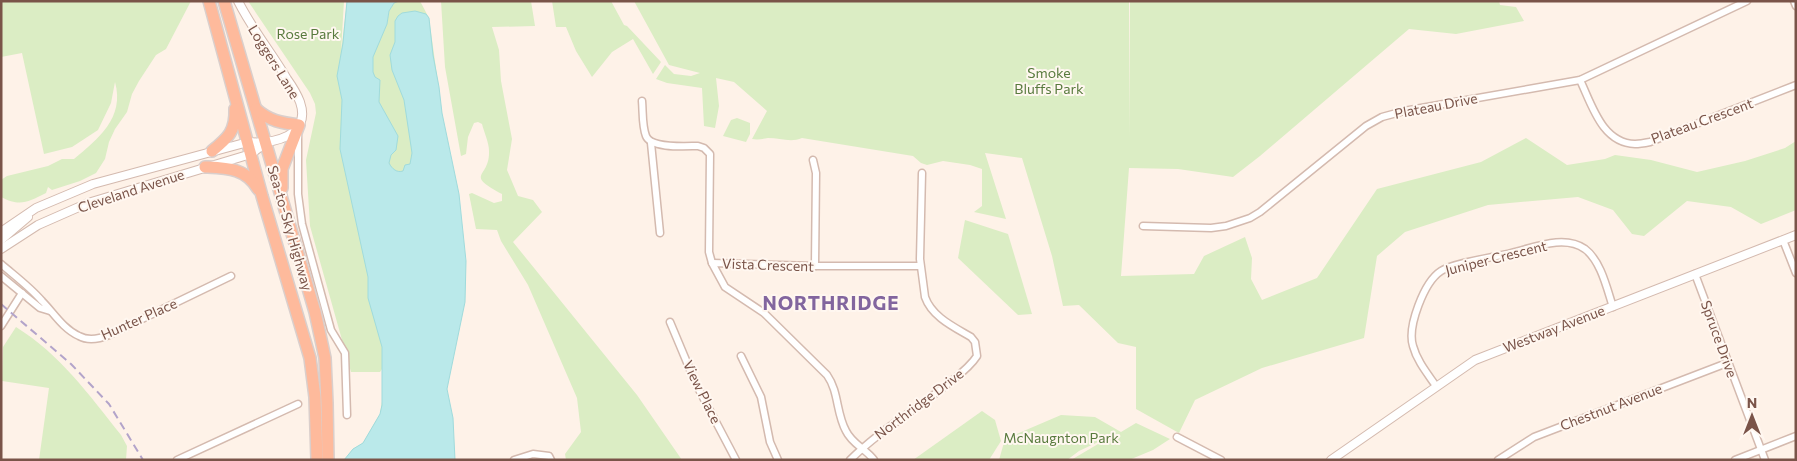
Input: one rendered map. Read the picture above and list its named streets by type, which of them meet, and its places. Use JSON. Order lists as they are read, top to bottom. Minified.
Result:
{"streets":{"highway":["Sea-to-Sky Highway"],"street":["Loggers Lane","Plateau Drive","Plateau Crescent","Cleveland Avenue","Juniper Crescent","Vista Crescent","Hunter Place","Westway Avenue","Spruce Drive","View Place","Northridge Drive","Chestnut Avenue"]},"crossings":[["Loggers Lane","Cleveland Avenue"],["Plateau Drive","Plateau Crescent"],["Cleveland Avenue","Sea-to-Sky Highway"],["Juniper Crescent","Westway Avenue"],["Vista Crescent","Northridge Drive"],["Westway Avenue","Spruce Drive"],["Spruce Drive","Chestnut Avenue"]],"districts":["NORTHRIDGE"],"parks":["Rose Park","Smoke Bluffs Park","McNaugnton Park"],"north":"top"}
